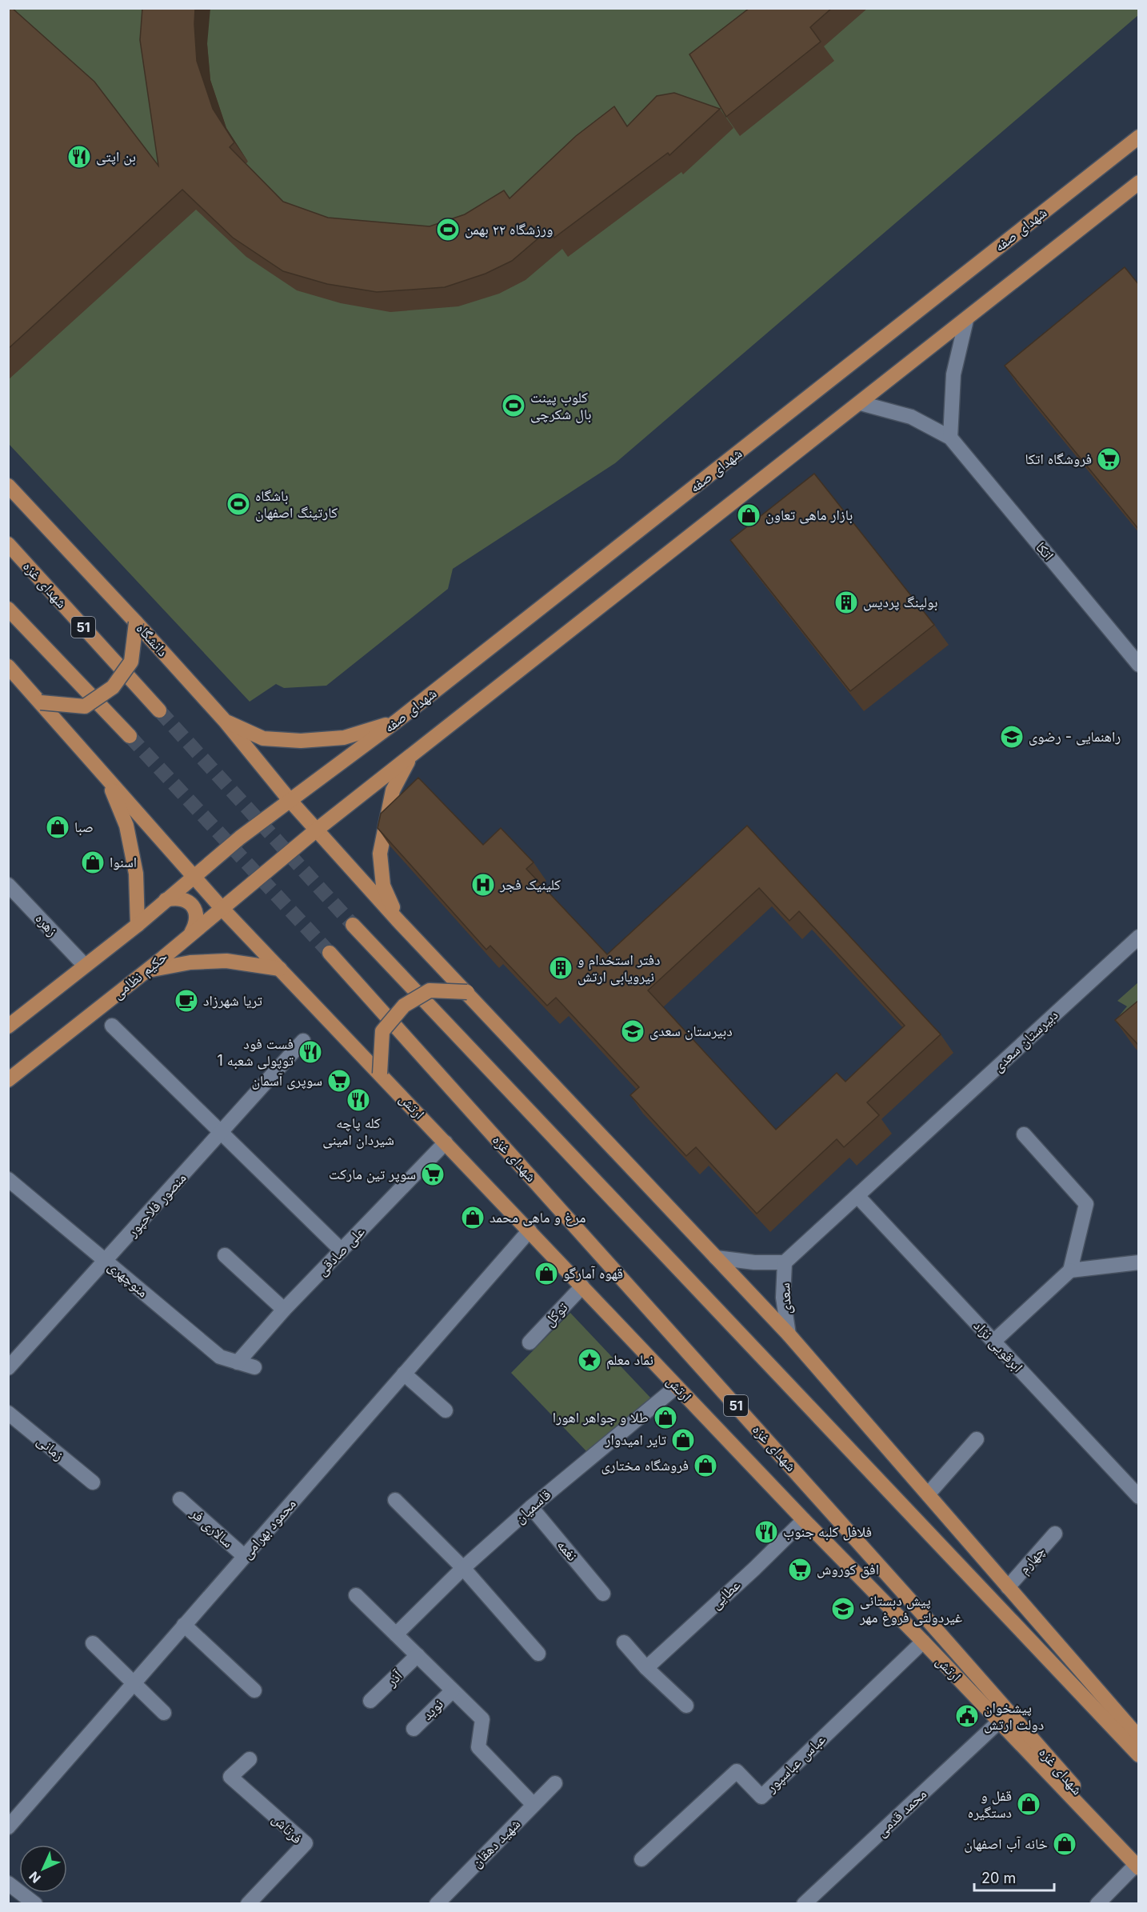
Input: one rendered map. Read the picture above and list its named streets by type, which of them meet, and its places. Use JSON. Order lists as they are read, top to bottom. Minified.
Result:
{"streets":{"main road":["شهدای صفه","شهدای غزه","51","دانشگاه","حکیم نظامی","ارتش"],"street":["اتکا","زهره","دبیرستان سعدی","منصور فلاحپور","علی صادقی","منوچهری","سعدی","توکل","ابرقویی نژاد","زمانی","قاسمیان","سالاری فر","محمود بهرامی","نغمه","چهارم","عطایی","آذر","نوید","عباس عباسپور","محمد قدمی","فرتاش","شهید دهقان"]},"crossings":[["شهدای صفه","دانشگاه"],["شهدای صفه","ارتش"],["شهدای غزه","ارتش"],["دانشگاه","حکیم نظامی"],["حکیم نظامی","ارتش"],["دبیرستان سعدی","سعدی"],["دبیرستان سعدی","ابرقویی نژاد"],["ارتش","علی صادقی"],["ارتش","توکل"],["ارتش","قاسمیان"],["ارتش","محمود بهرامی"],["ارتش","عطایی"],["ارتش","عباس عباسپور"],["ارتش","محمد قدمی"],["منصور فلاحپور","منوچهری"],["علی صادقی","منوچهری"],["قاسمیان","نغمه"],["سالاری فر","محمود بهرامی"]],"places":{"restaurant":["بن اپتی","فست فود توپولی شعبه 1","کله پاچه شیردان امینی","فلافل کلبه جنوب"],"sports":["ورزشگاه ۲۲ بهمن","کلوب پینت بال شکرچی","باشگاه کارتینگ اصفهان"],"supermarket":["فروشگاه اتکا","سوپری آسمان","سوپر تین مارکت","افق کوروش"],"shop":["بازار ماهی تعاون","صبا","اسنوا","مرغ و ماهی محمد","قهوه آمارگو","طلا و جواهر اهورا","تایر امیدوار","فروشگاه مختاری","قفل و دستگیره","خانه آب اصفهان"],"building":["بولینگ پردیس","دفتر استخدام و نیرویابی ارتش"],"school or university":["راهنمایی - رضوی","دبیرستان سعدی","پیش دبستانی غیردولتی فروغ مهر"],"hospital":["کلینیک فجر"],"cafe":["تریا شهرزاد"],"place":["نماد معلم"],"public building":["پیشخوان دولت ارتش"]},"scale_bar":"20 m","north":"bottom left"}
